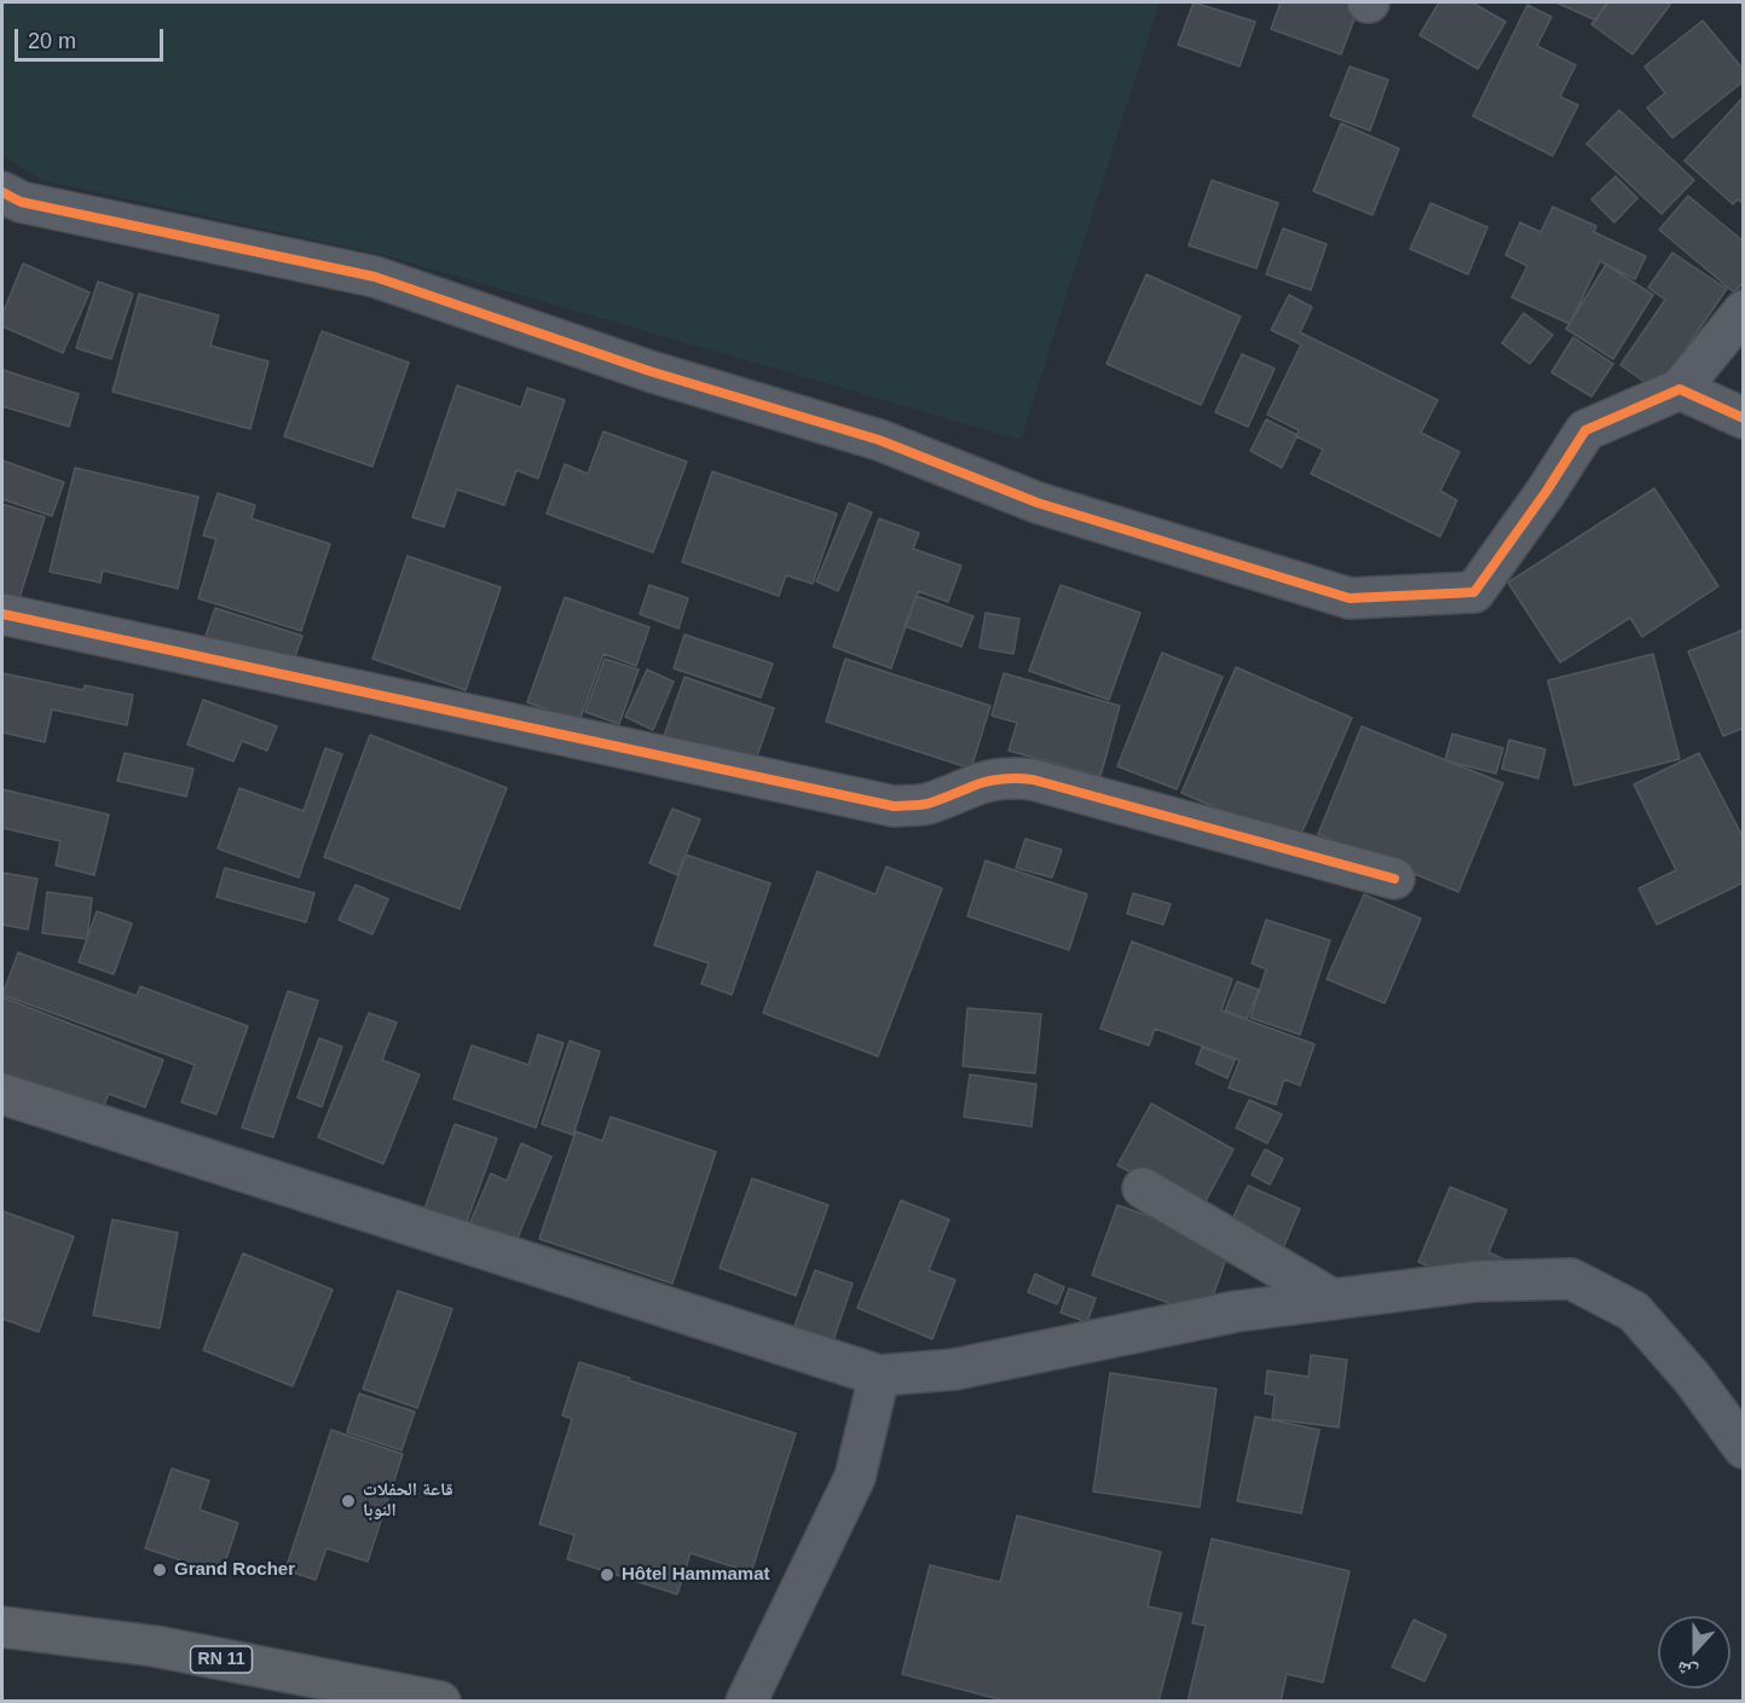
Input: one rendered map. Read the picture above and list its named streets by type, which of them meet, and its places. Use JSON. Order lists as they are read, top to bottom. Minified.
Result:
{"streets":{"main road":["RN 11"]},"places":["قاعة الحفلات النوبا","Grand Rocher","Hôtel Hammamat"],"scale_bar":"20 m","north":"bottom"}
